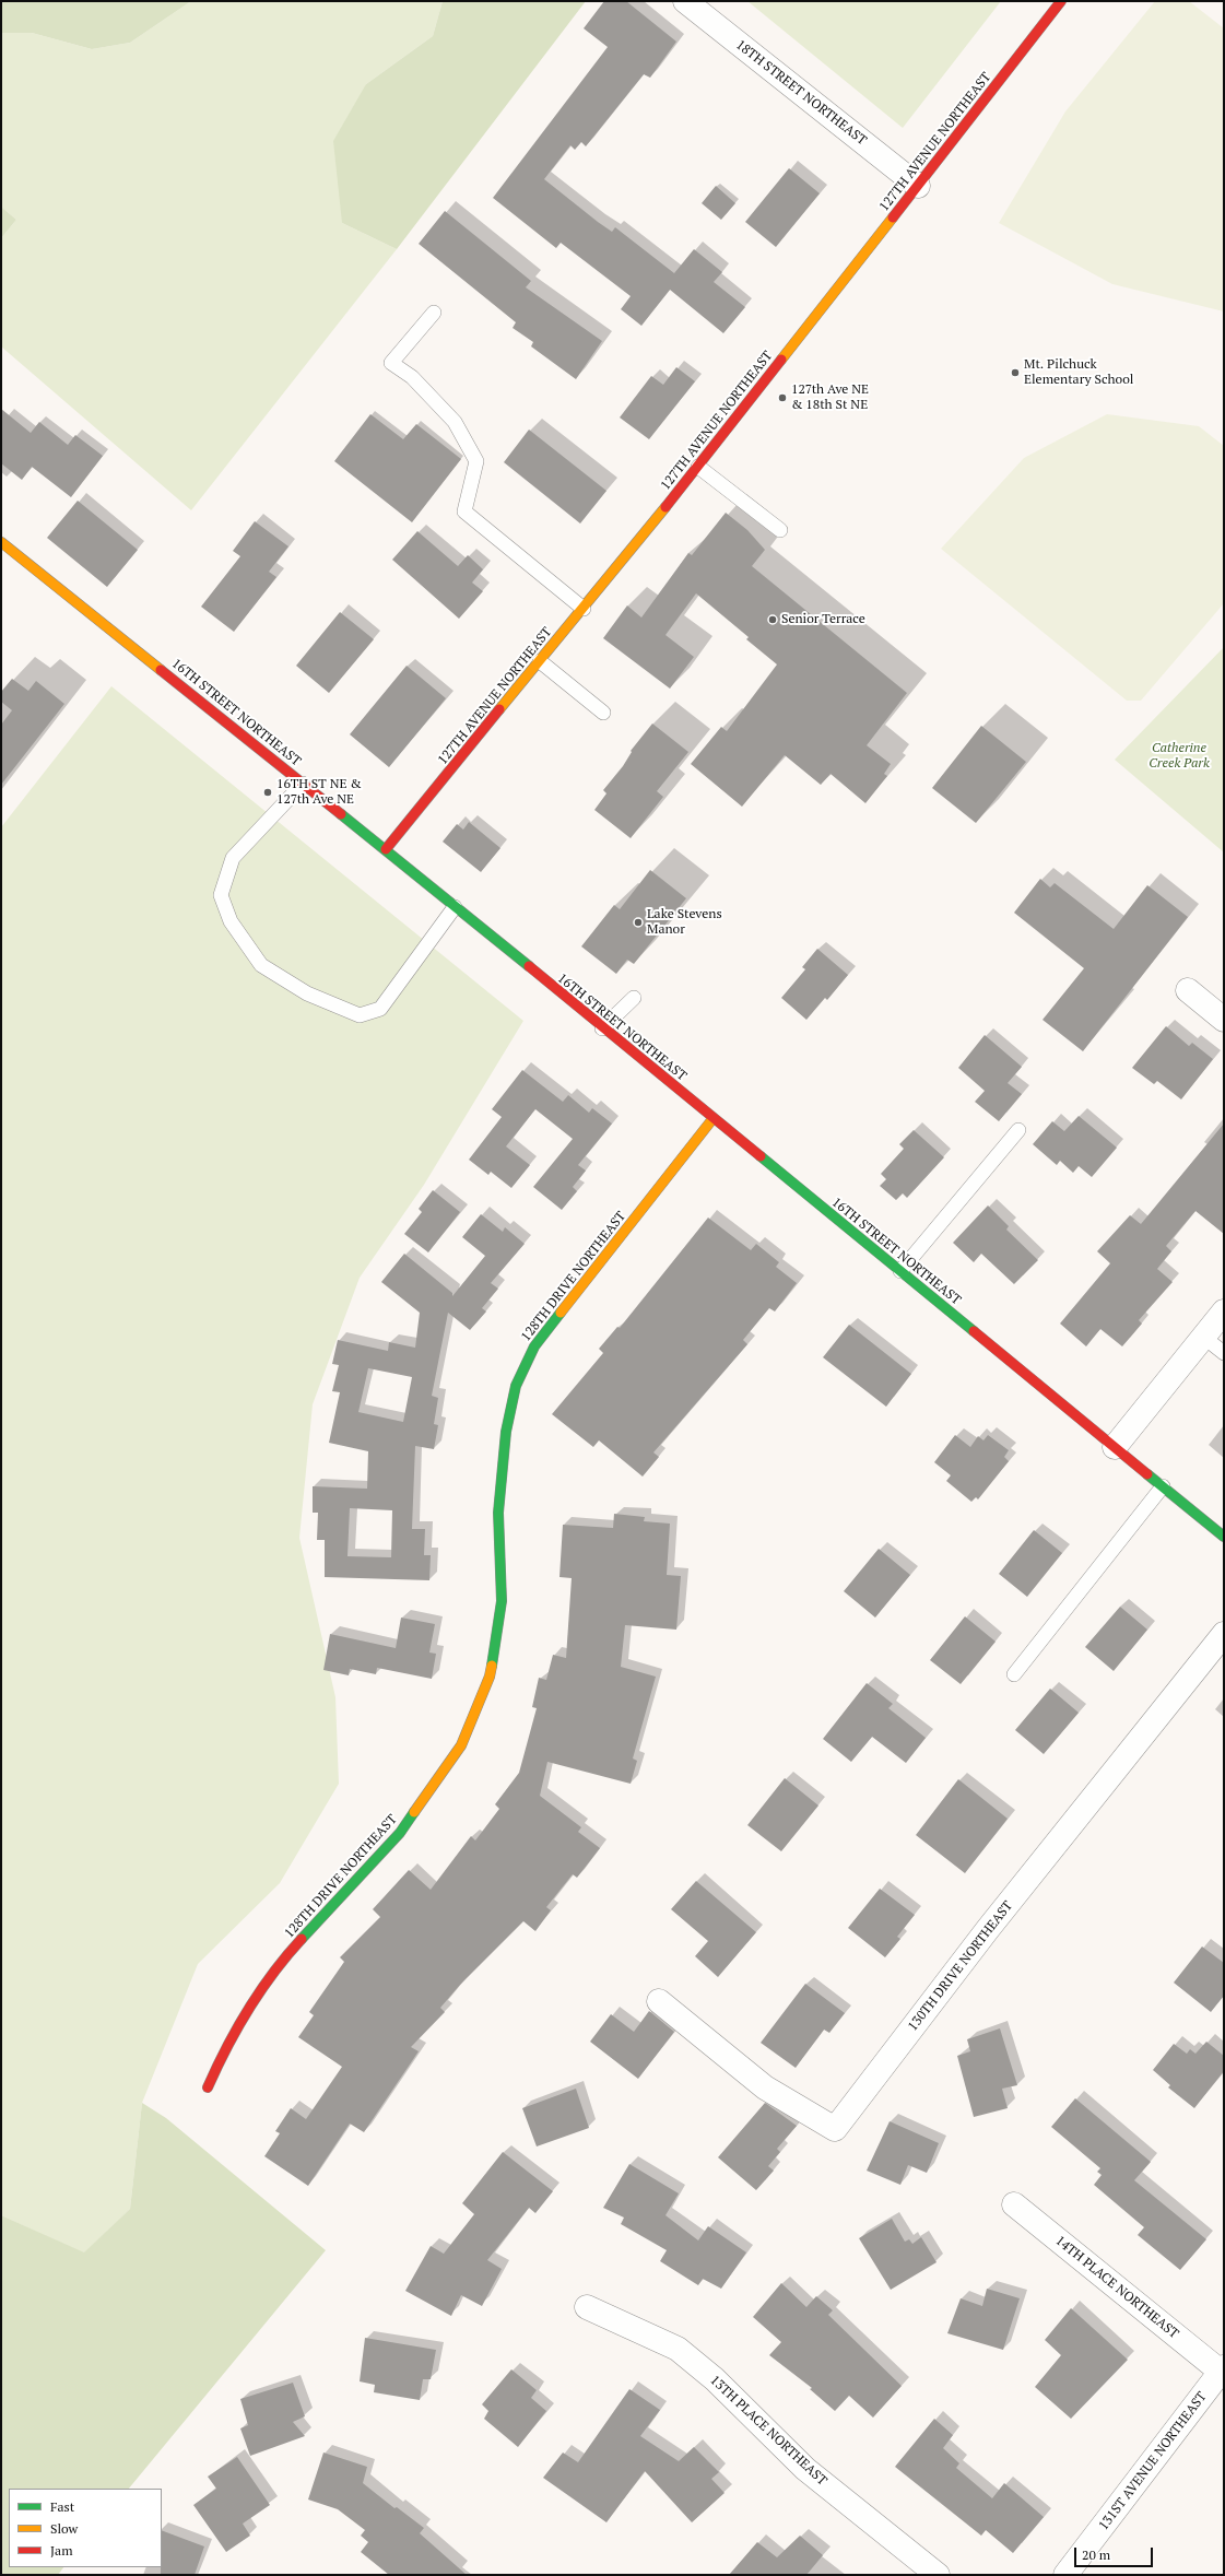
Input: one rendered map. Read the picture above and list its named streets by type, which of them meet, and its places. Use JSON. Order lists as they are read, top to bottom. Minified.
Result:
{"streets":{"street":["18TH STREET NORTHEAST","127TH AVENUE NORTHEAST","16TH STREET NORTHEAST","128TH DRIVE NORTHEAST","130TH DRIVE NORTHEAST","14TH PLACE NORTHEAST","13TH PLACE NORTHEAST","131ST AVENUE NORTHEAST"]},"crossings":[["18TH STREET NORTHEAST","127TH AVENUE NORTHEAST"],["127TH AVENUE NORTHEAST","16TH STREET NORTHEAST"],["16TH STREET NORTHEAST","128TH DRIVE NORTHEAST"],["14TH PLACE NORTHEAST","131ST AVENUE NORTHEAST"]],"parks":["Catherine Creek Park"],"places":["Mt. Pilchuck Elementary School","127th Ave NE & 18th St NE","Senior Terrace","16TH ST NE & 127th Ave NE","Lake Stevens Manor"],"legend":["Fast","Slow","Jam"],"scale_bar":"20 m"}
